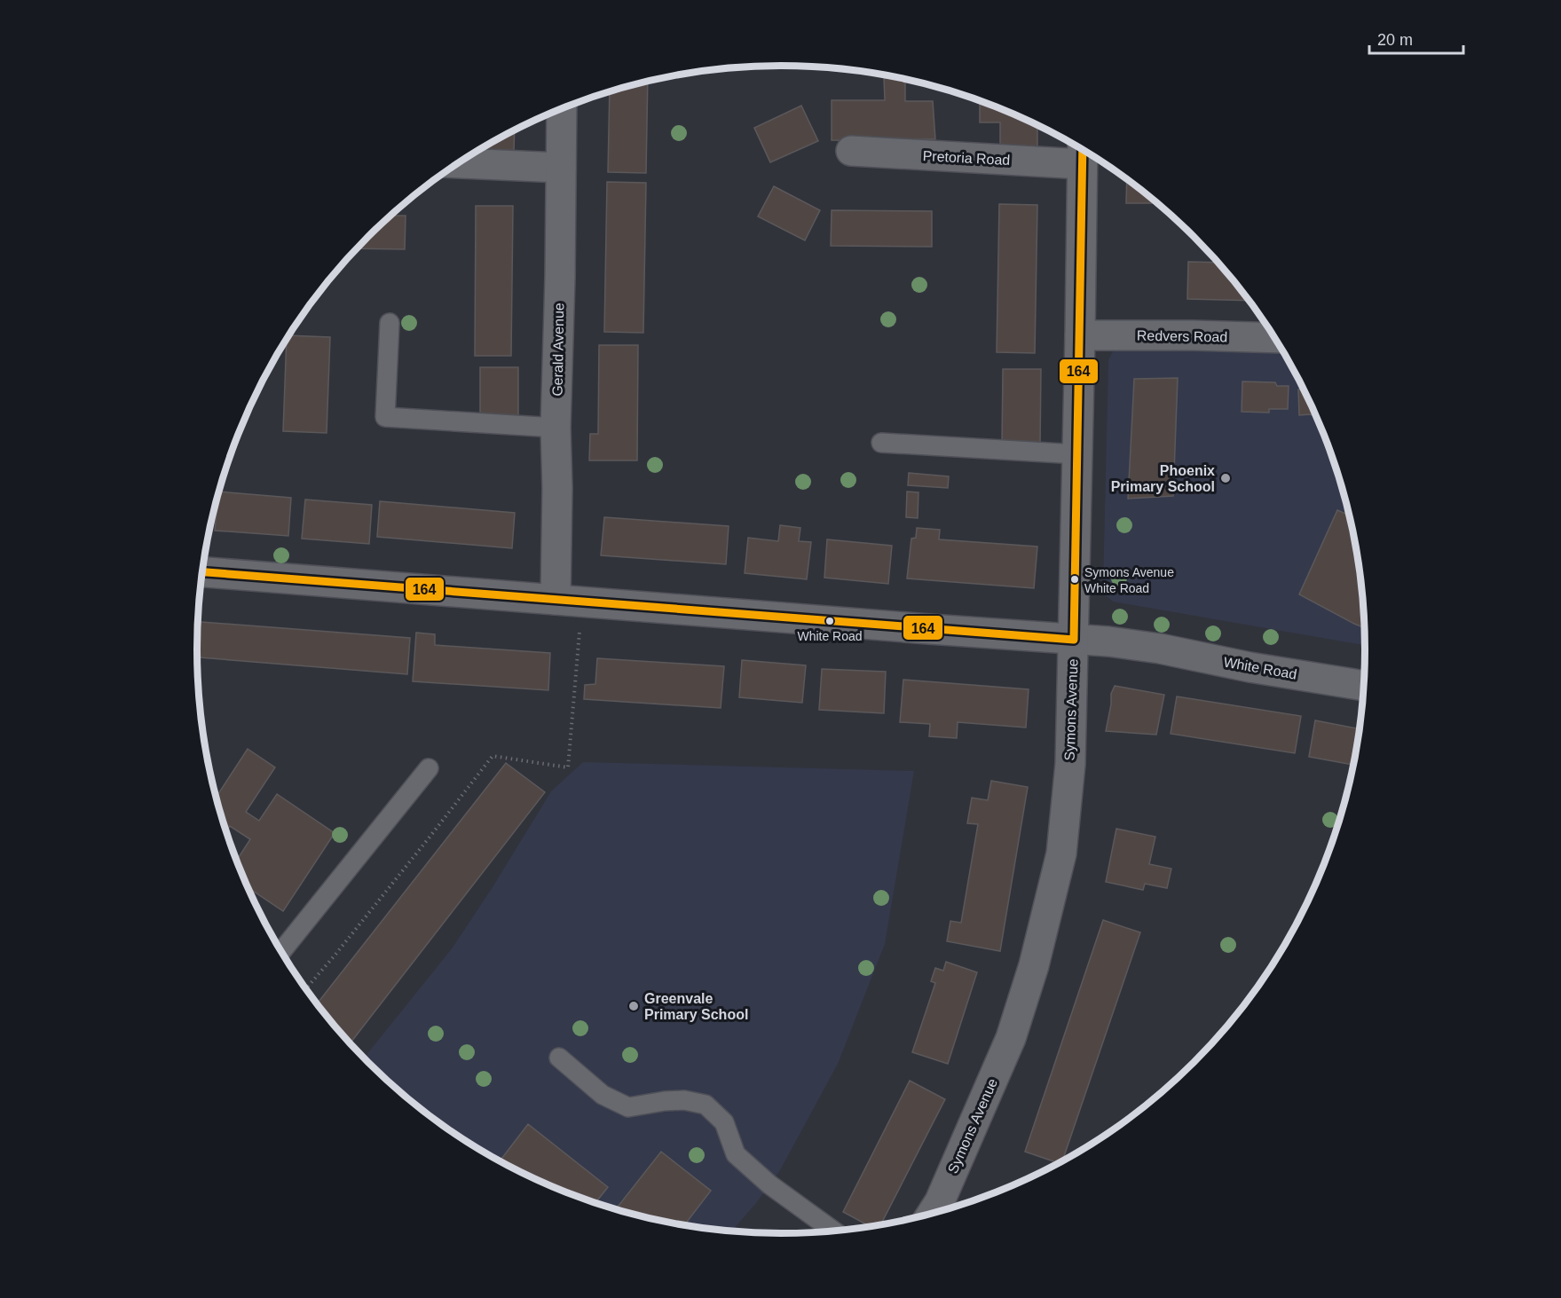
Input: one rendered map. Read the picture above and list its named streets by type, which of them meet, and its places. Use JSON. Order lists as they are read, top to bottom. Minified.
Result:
{"streets":{"street":["Pretoria Road","Redvers Road","Gerald Avenue","White Road","Symons Avenue"]},"crossings":[["Pretoria Road","Symons Avenue"],["Redvers Road","Symons Avenue"],["Gerald Avenue","White Road"],["White Road","Symons Avenue"]],"places":["Phoenix Primary School","Symons Avenue White Road","White Road","Greenvale Primary School"],"lines":["transit line 164"],"scale_bar":"20 m"}
